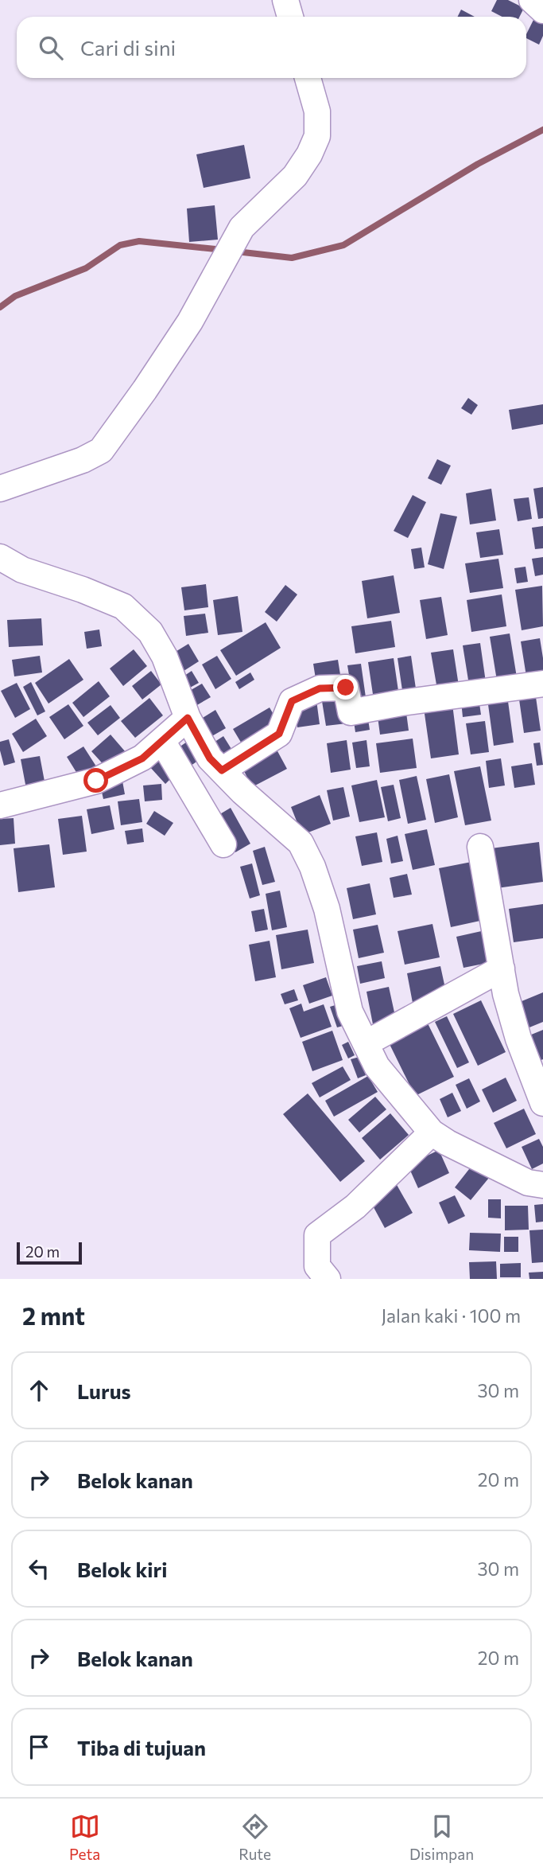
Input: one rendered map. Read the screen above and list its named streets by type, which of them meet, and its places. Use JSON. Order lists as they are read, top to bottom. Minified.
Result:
{"scale_bar":"20 m","page":{"search":"Cari di sini","scale":"20 m","heading":["2 mnt","Jalan kaki · 100 m"],"list":[["Lurus","30 m"],["Belok kanan","20 m"],["Belok kiri","30 m"],["Belok kanan","20 m"],"Tiba di tujuan"],"nav":["Peta","Rute","Disimpan"]}}
